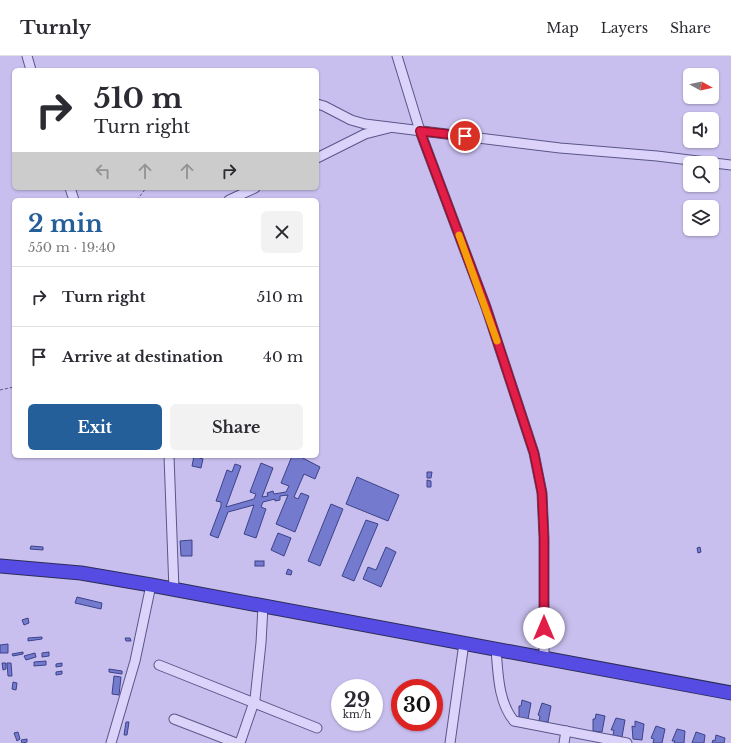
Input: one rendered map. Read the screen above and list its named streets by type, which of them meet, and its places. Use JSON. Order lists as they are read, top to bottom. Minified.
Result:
{"north":"right","page":{"header":"Turnly","nav":["Map","Layers","Share"],"turn":["510 m","Turn right"],"heading":["2 min","550 m · 19:40"],"list":[{"name":"Turn right","value":"510 m"},{"name":"Arrive at destination","value":"40 m"}],"buttons":["Exit","Share"],"speed":"29 km/h","limit":"30"}}
